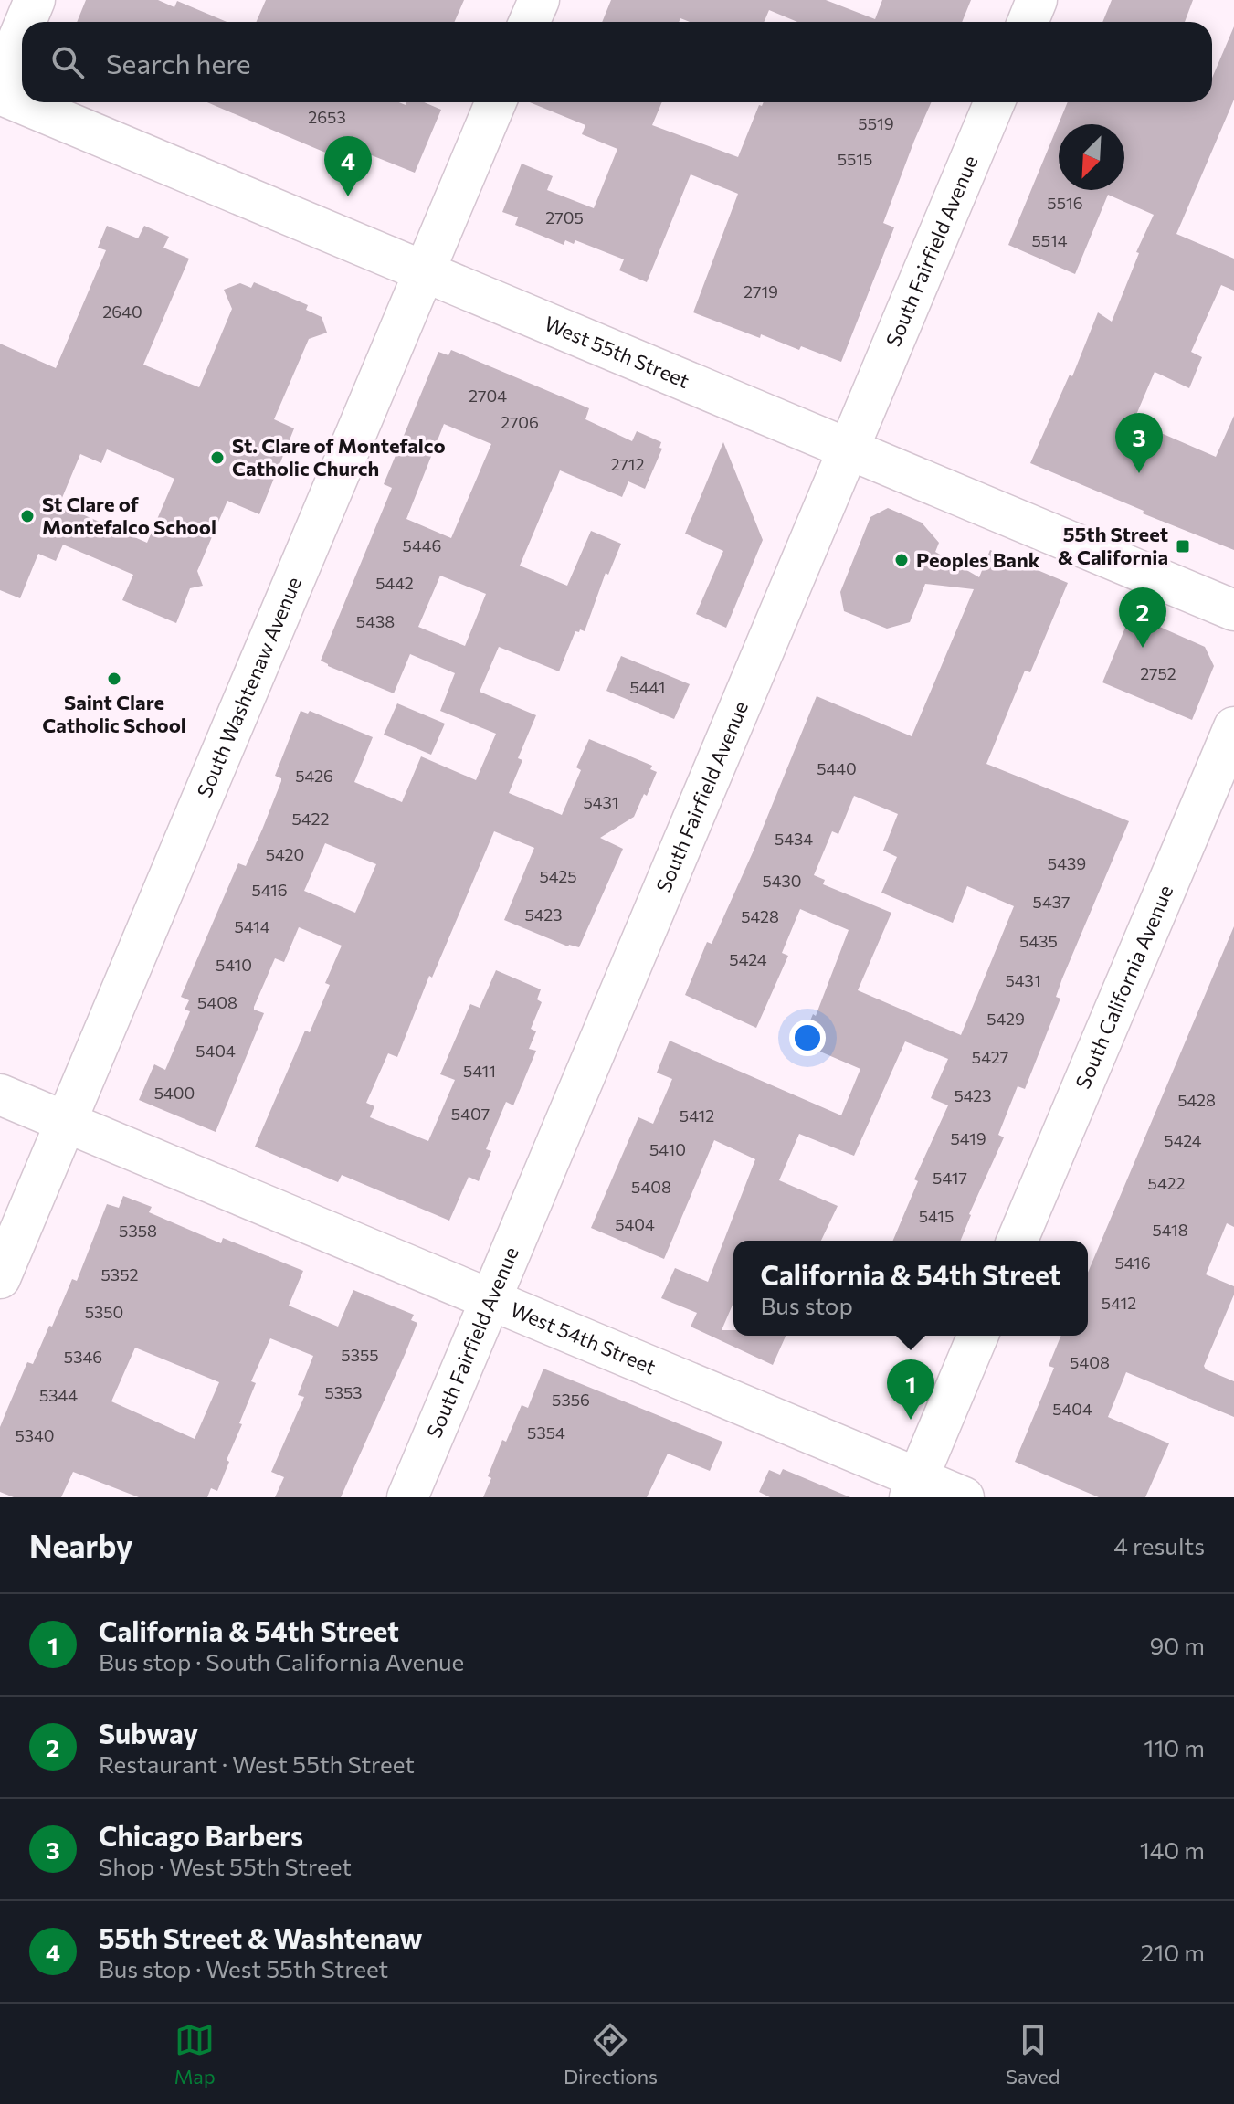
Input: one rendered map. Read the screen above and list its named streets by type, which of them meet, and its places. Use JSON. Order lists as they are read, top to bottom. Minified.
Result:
{"streets":{"street":["South Fairfield Avenue","West 55th Street","South Washtenaw Avenue","South California Avenue","West 54th Street"]},"crossings":[["South Fairfield Avenue","West 55th Street"],["South Fairfield Avenue","West 54th Street"],["West 55th Street","South Washtenaw Avenue"],["South Washtenaw Avenue","West 54th Street"]],"places":{"other":["St. Clare of Montefalco Catholic Church","St Clare of Montefalco School","Peoples Bank","Saint Clare Catholic School"],"transit":["55th Street & California"]},"house_numbers":["2653","5519","5515","5516","2705","5514","2719","2640","2704","2706","2712","5446","5442","5438","2752","5441","5440","5426","5431","5422","5434","5420","5439","5425","5430","5416","5437","5423","5428","5414","5435","5424","5410","5431","5408","5429","5404","5427","5411","5400","5423","5428","5407","5412","5419","5424","5410","5417","5422","5408","5415","5404","5418","5358","5416","5352","5412","5350","5355","5346","5408","5353","5344","5356","5404","5354","5340"],"north":"bottom left","page":{"search":"Search here","pins":["4","3","2","1"],"popup":["California & 54th Street","Bus stop"],"heading":["Nearby","4 results"],"list":[{"mark":"1","name":"California & 54th Street","note":"Bus stop · South California Avenue","value":"90 m"},{"mark":"2","name":"Subway","note":"Restaurant · West 55th Street","value":"110 m"},{"mark":"3","name":"Chicago Barbers","note":"Shop · West 55th Street","value":"140 m"},{"mark":"4","name":"55th Street & Washtenaw","note":"Bus stop · West 55th Street","value":"210 m"}],"nav":["Map","Directions","Saved"]}}
